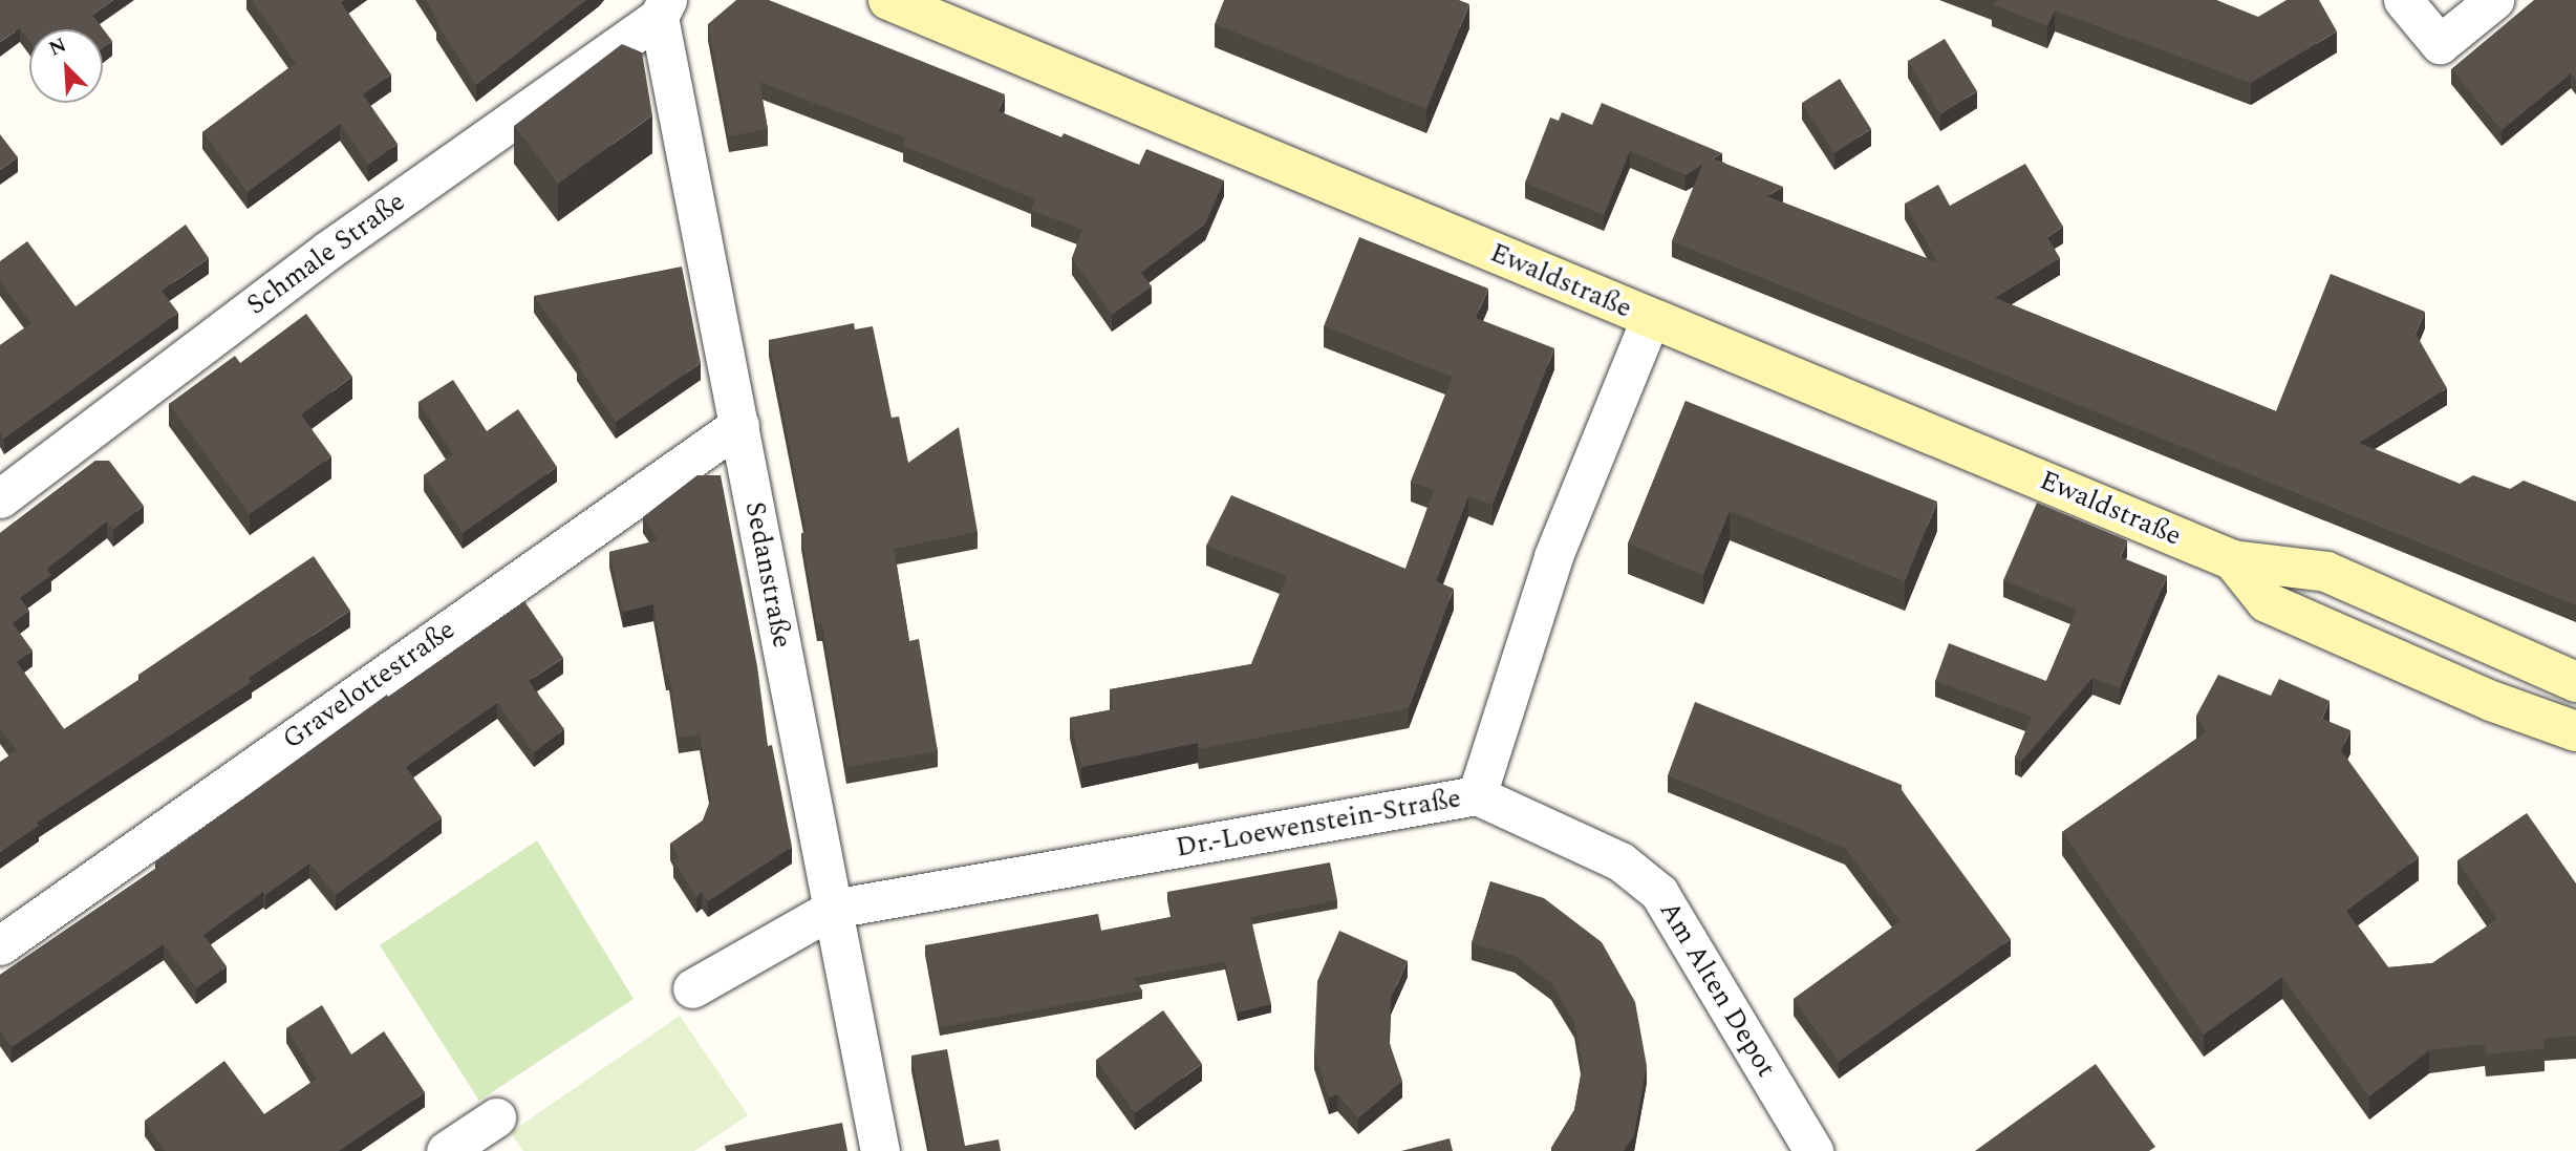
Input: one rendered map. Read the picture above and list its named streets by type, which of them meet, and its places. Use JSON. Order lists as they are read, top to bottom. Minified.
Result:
{"streets":{"main road":["Ewaldstraße"],"street":["Schmale Straße","Sedanstraße","Gravelottestraße","Dr.-Loewenstein-Straße","Am Alten Depot"]},"crossings":[["Schmale Straße","Sedanstraße"],["Ewaldstraße","Dr.-Loewenstein-Straße"],["Sedanstraße","Gravelottestraße"],["Sedanstraße","Dr.-Loewenstein-Straße"],["Dr.-Loewenstein-Straße","Am Alten Depot"]],"north":"top left"}
